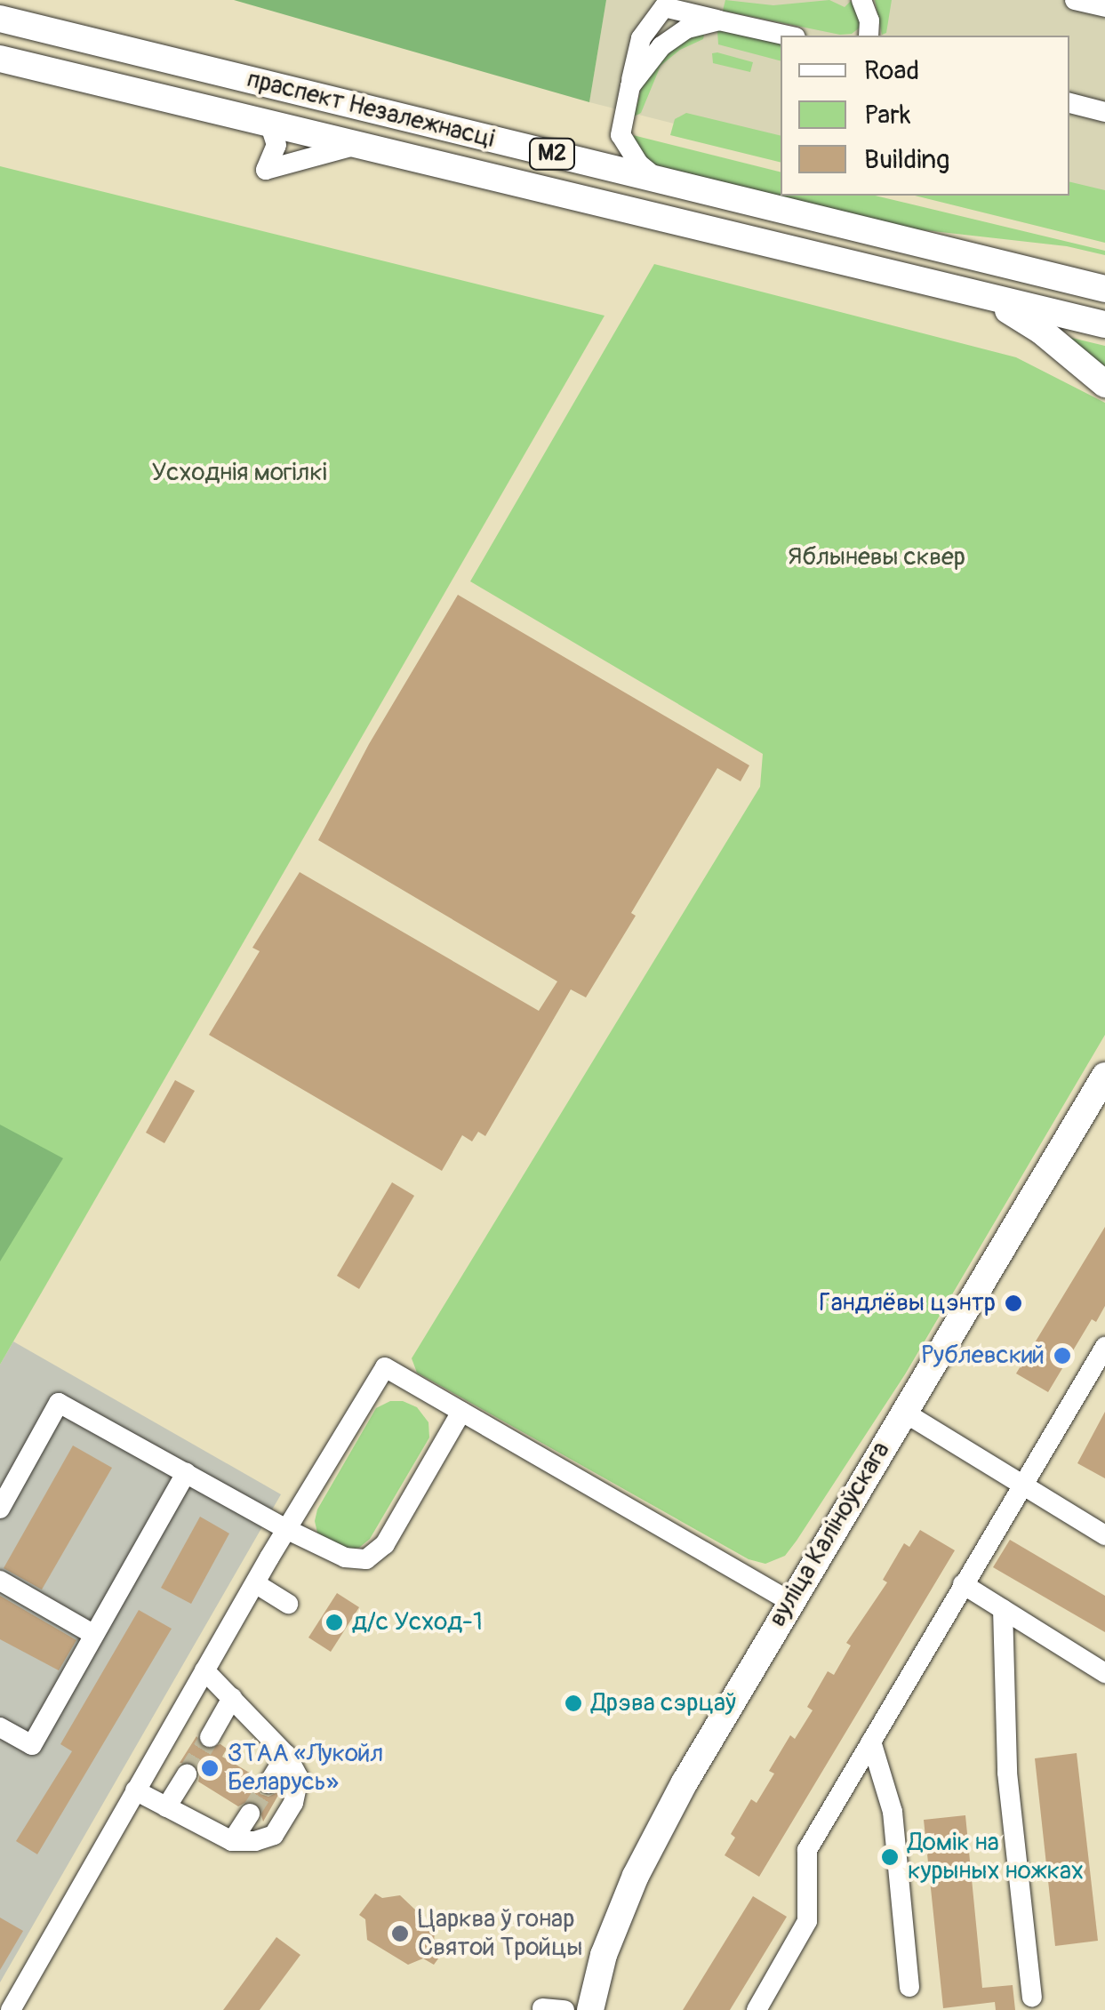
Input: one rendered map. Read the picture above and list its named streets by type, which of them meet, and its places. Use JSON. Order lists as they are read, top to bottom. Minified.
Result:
{"streets":{"main road":["праспект Незалежнасці","М2","вуліца Каліноўскага"]},"parks":["Усходнія могілкі","Яблыневы сквер"],"places":["Гандлёвы цэнтр","Рублевский","д/с Усход-1","Дрэва сэрцаў","ЗТАА «Лукойл Беларусь»","Домік на курыных ножках","Царква ў гонар Святой Тройцы"],"legend":["Road","Park","Building"]}
